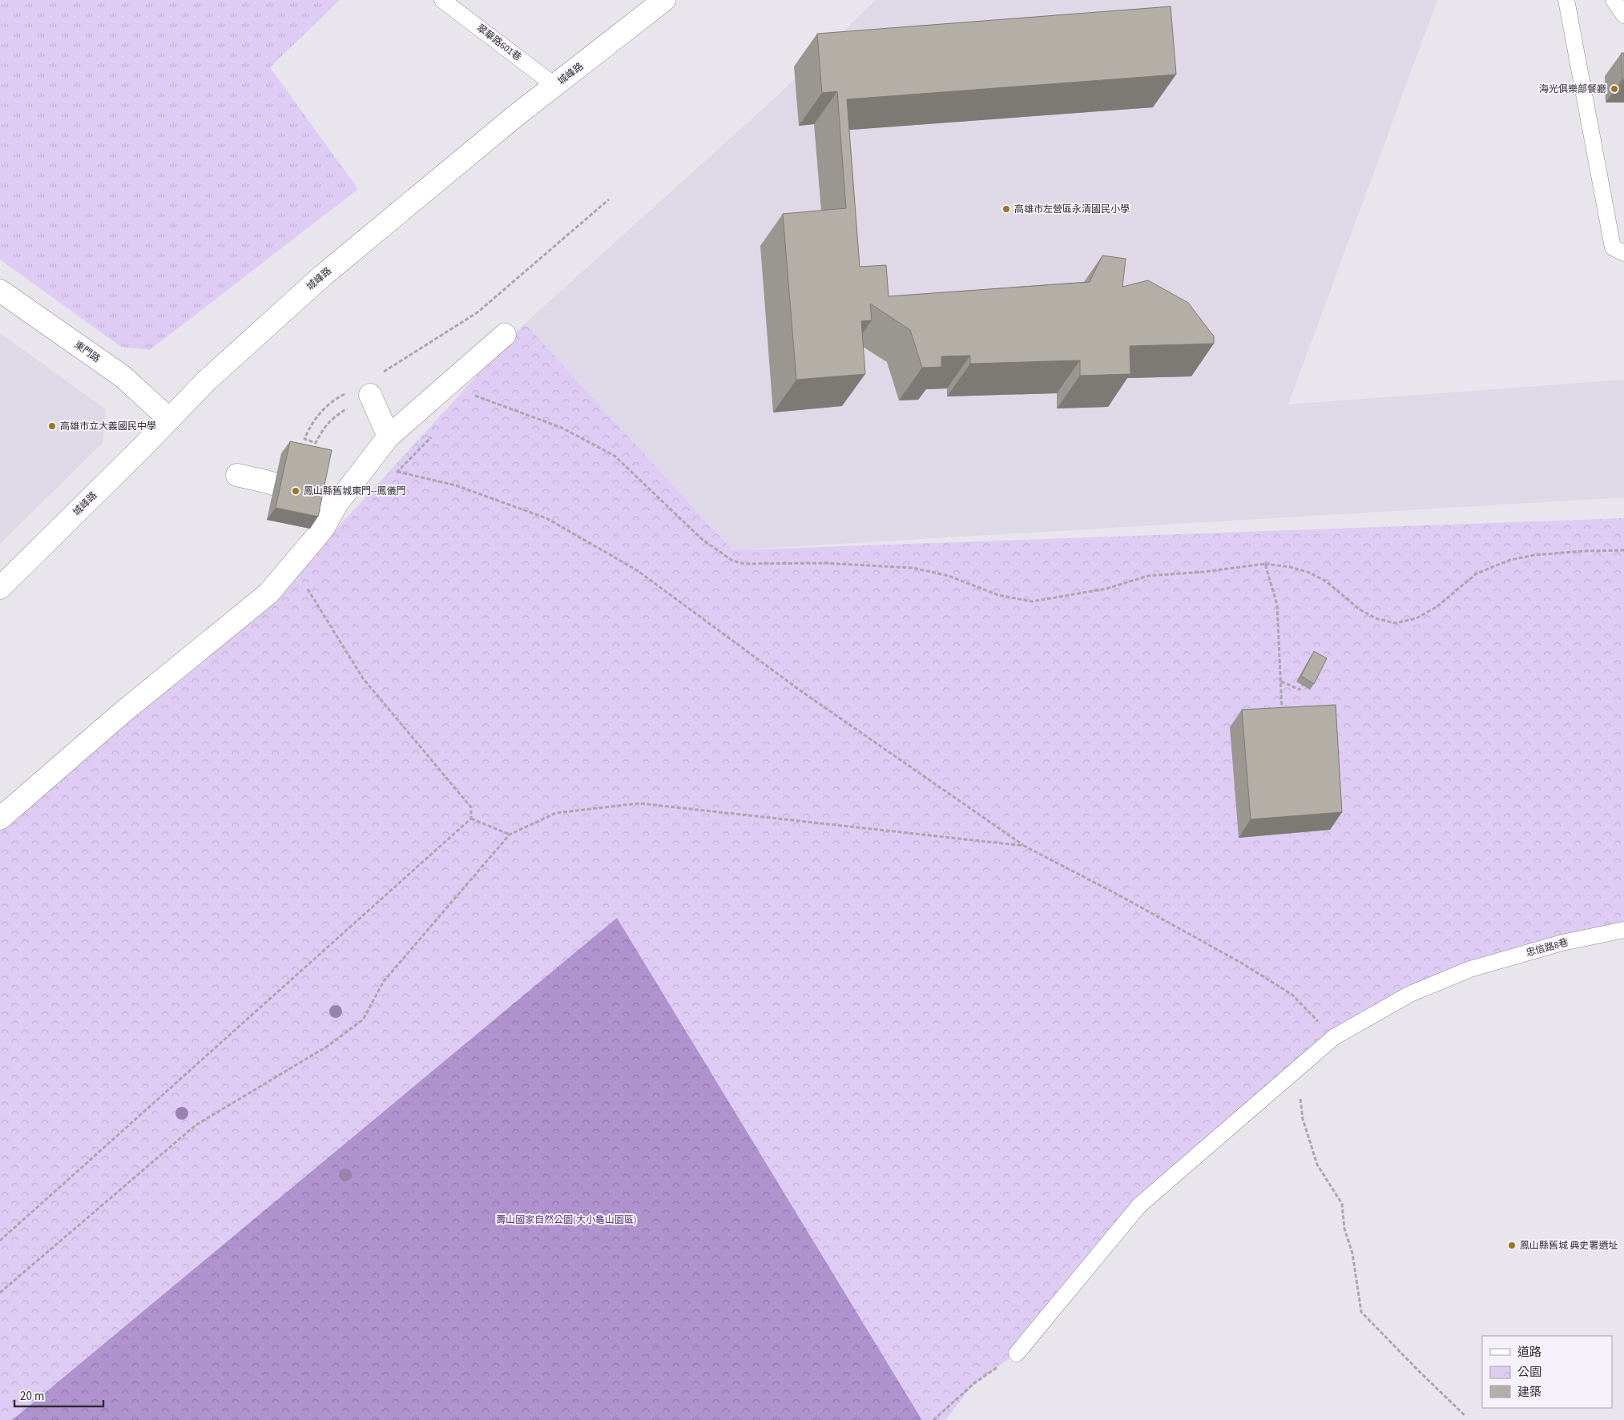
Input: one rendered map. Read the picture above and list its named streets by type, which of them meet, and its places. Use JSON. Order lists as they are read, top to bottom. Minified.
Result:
{"streets":{"street":["城峰路","東門路"],"lane":["翠華路601巷","忠信路8巷"]},"crossings":[["翠華路601巷","城峰路"],["城峰路","東門路"]],"parks":["壽山國家自然公園(大小龜山園區)"],"places":["海光俱樂部餐廳","高雄市左營區永清國民小學","高雄市立大義國民中學","鳳山縣舊城東門--鳳儀門","鳳山縣舊城 典史署遺址"],"legend":["道路","公園","建築"],"scale_bar":"20 m"}
